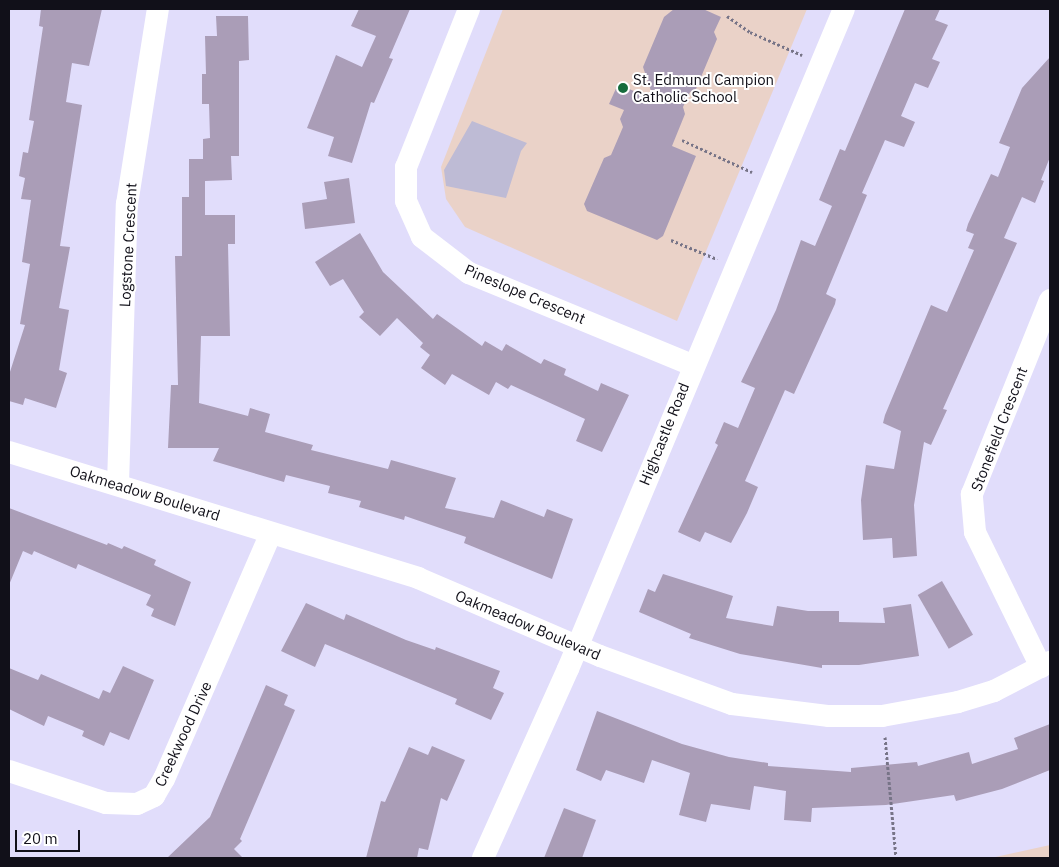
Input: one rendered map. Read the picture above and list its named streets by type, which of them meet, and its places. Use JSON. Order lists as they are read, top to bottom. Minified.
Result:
{"streets":{"street":["Logstone Crescent","Pineslope Crescent","Stonefield Crescent","Highcastle Road","Oakmeadow Boulevard","Creekwood Drive"]},"crossings":[["Logstone Crescent","Oakmeadow Boulevard"],["Pineslope Crescent","Highcastle Road"],["Stonefield Crescent","Oakmeadow Boulevard"],["Highcastle Road","Oakmeadow Boulevard"],["Oakmeadow Boulevard","Creekwood Drive"]],"places":["St. Edmund Campion Catholic School"],"scale_bar":"20 m"}
